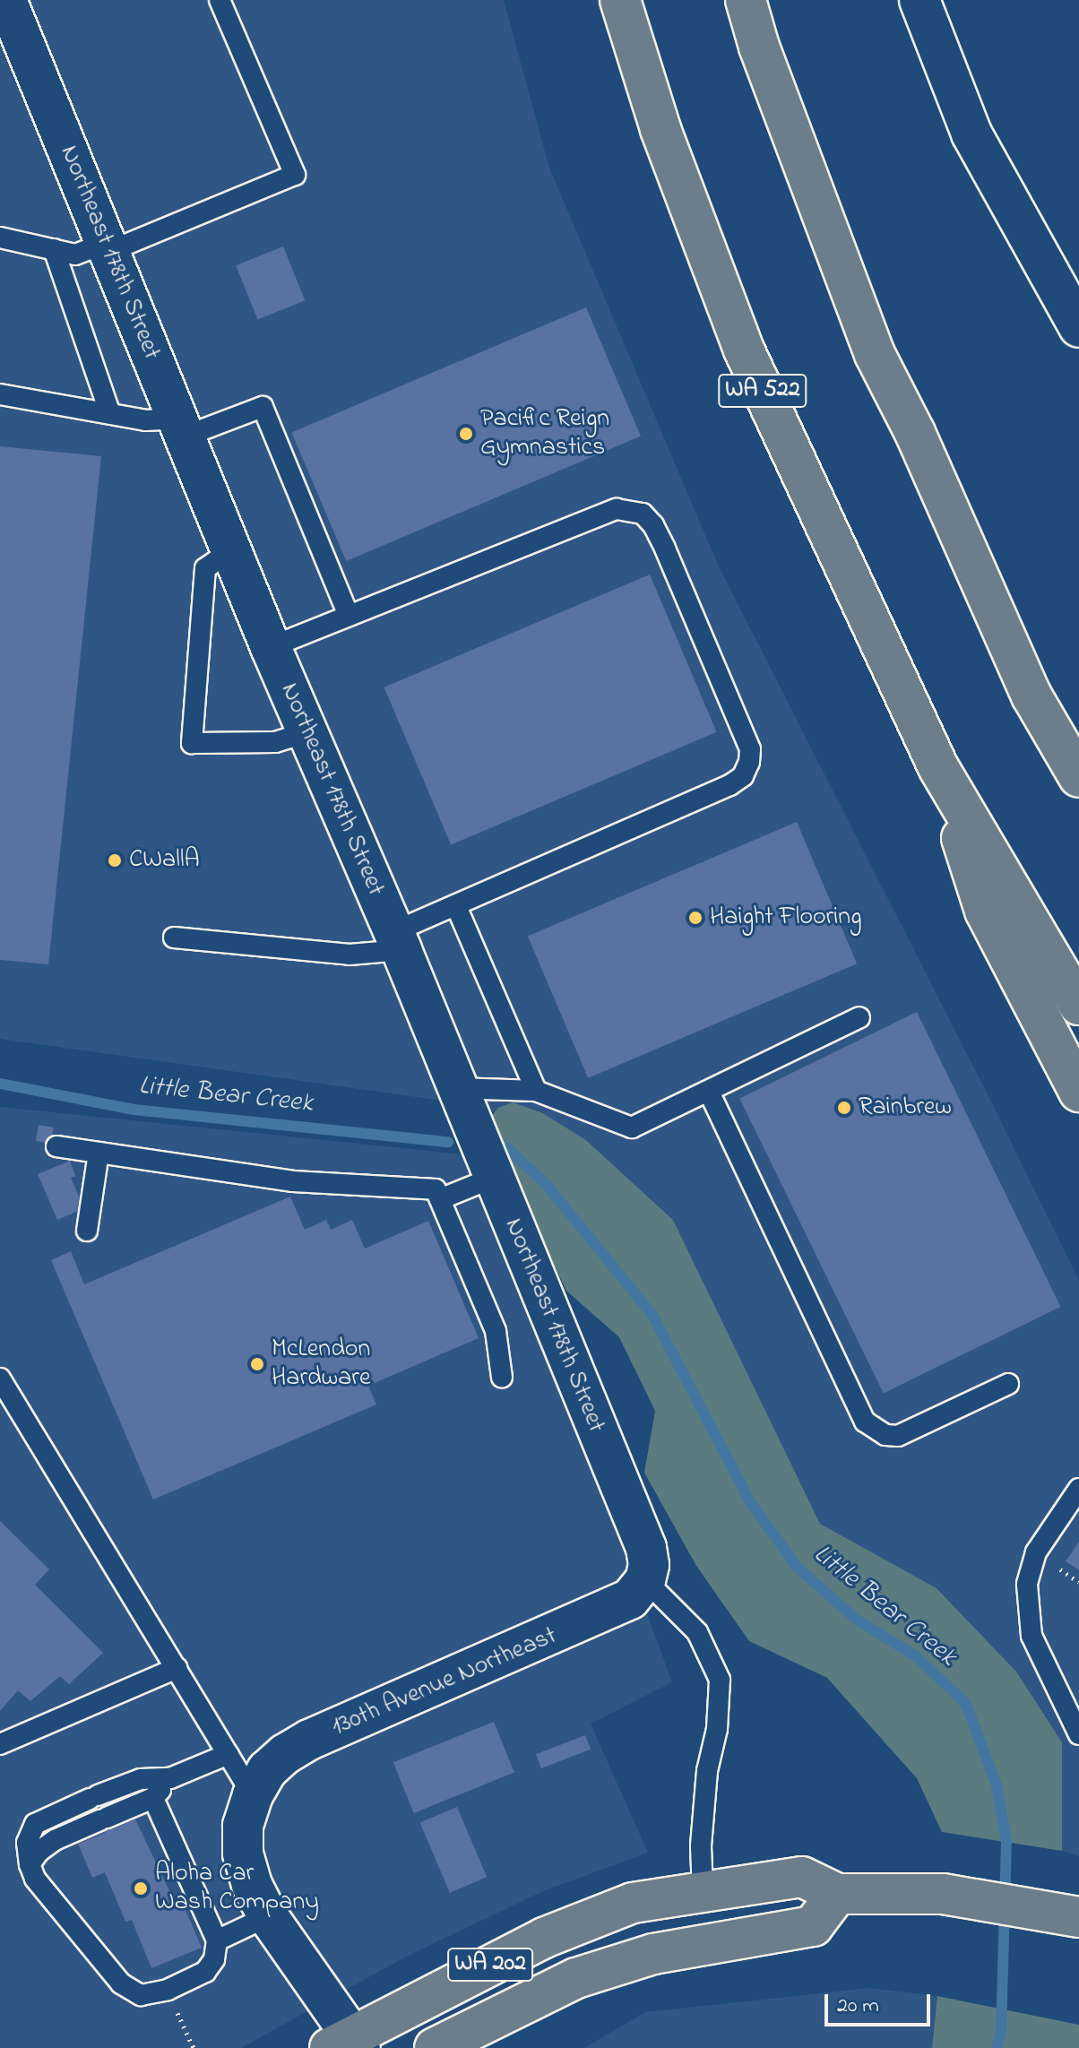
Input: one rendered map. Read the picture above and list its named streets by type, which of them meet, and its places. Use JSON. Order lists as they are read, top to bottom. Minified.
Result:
{"streets":{"main road":["WA 522","WA 202"],"street":["Northeast 178th Street","130th Avenue Northeast"]},"crossings":[["Northeast 178th Street","130th Avenue Northeast"],["130th Avenue Northeast","WA 202"]],"water":["Little Bear Creek"],"places":["Pacific Reign Gymnastics","CWallA","Haight Flooring","Rainbrew","McLendon Hardware","Aloha Car Wash Company"],"scale_bar":"20 m"}
